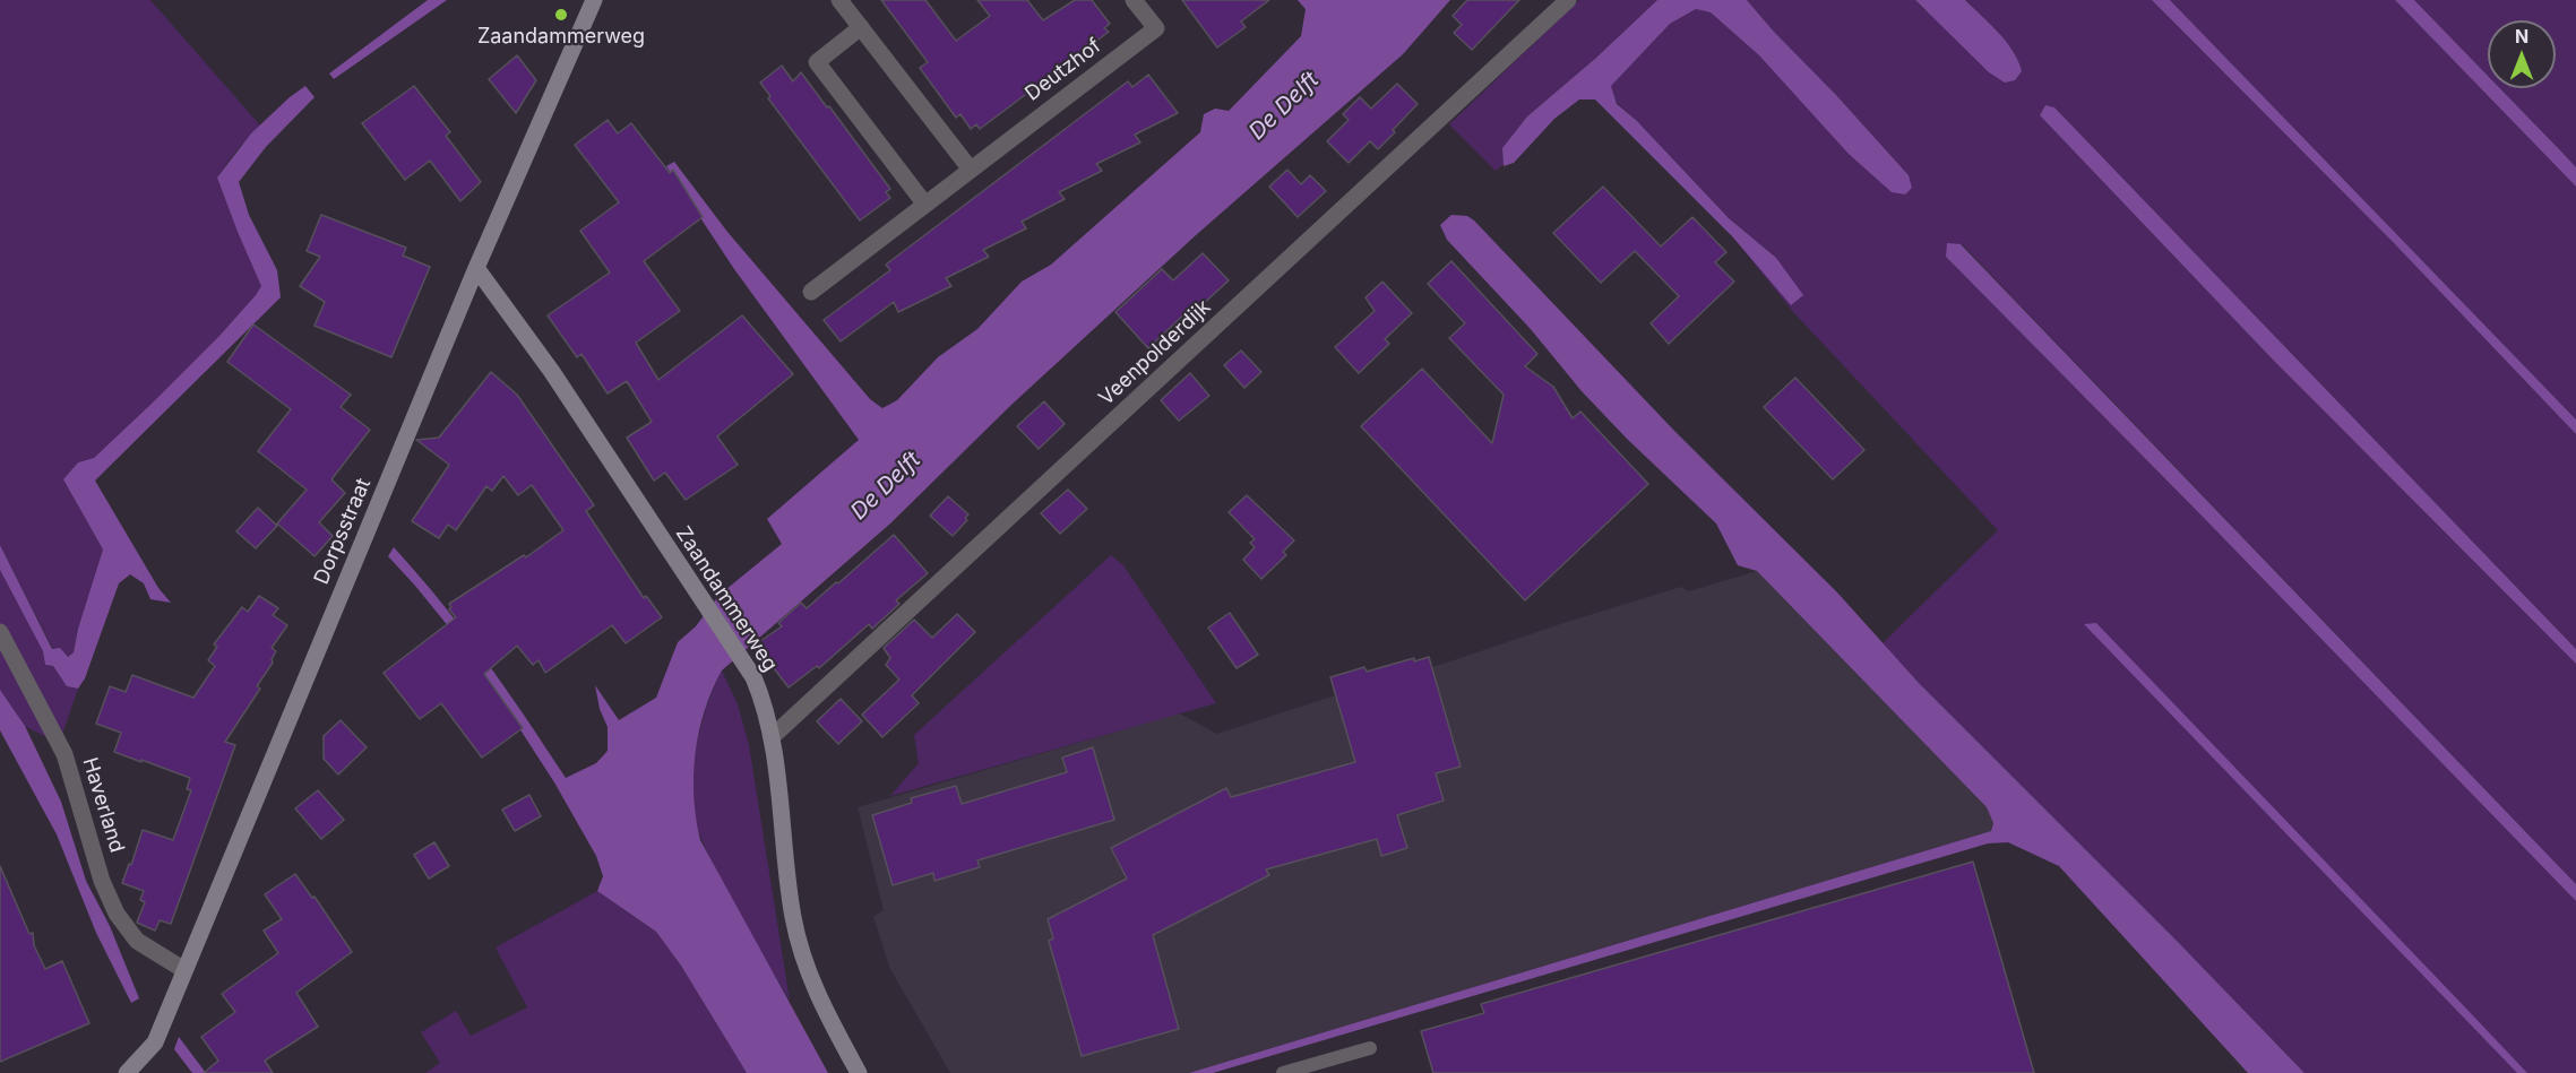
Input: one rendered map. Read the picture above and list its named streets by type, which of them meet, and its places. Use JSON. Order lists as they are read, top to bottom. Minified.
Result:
{"streets":{"street":["Deutzhof","Veenpolderdijk","Dorpsstraat","Zaandammerweg","Haverland"]},"crossings":[["Veenpolderdijk","Zaandammerweg"],["Dorpsstraat","Zaandammerweg"],["Dorpsstraat","Haverland"]],"water":["De Delft"],"places":["Zaandammerweg"],"north":"top"}
